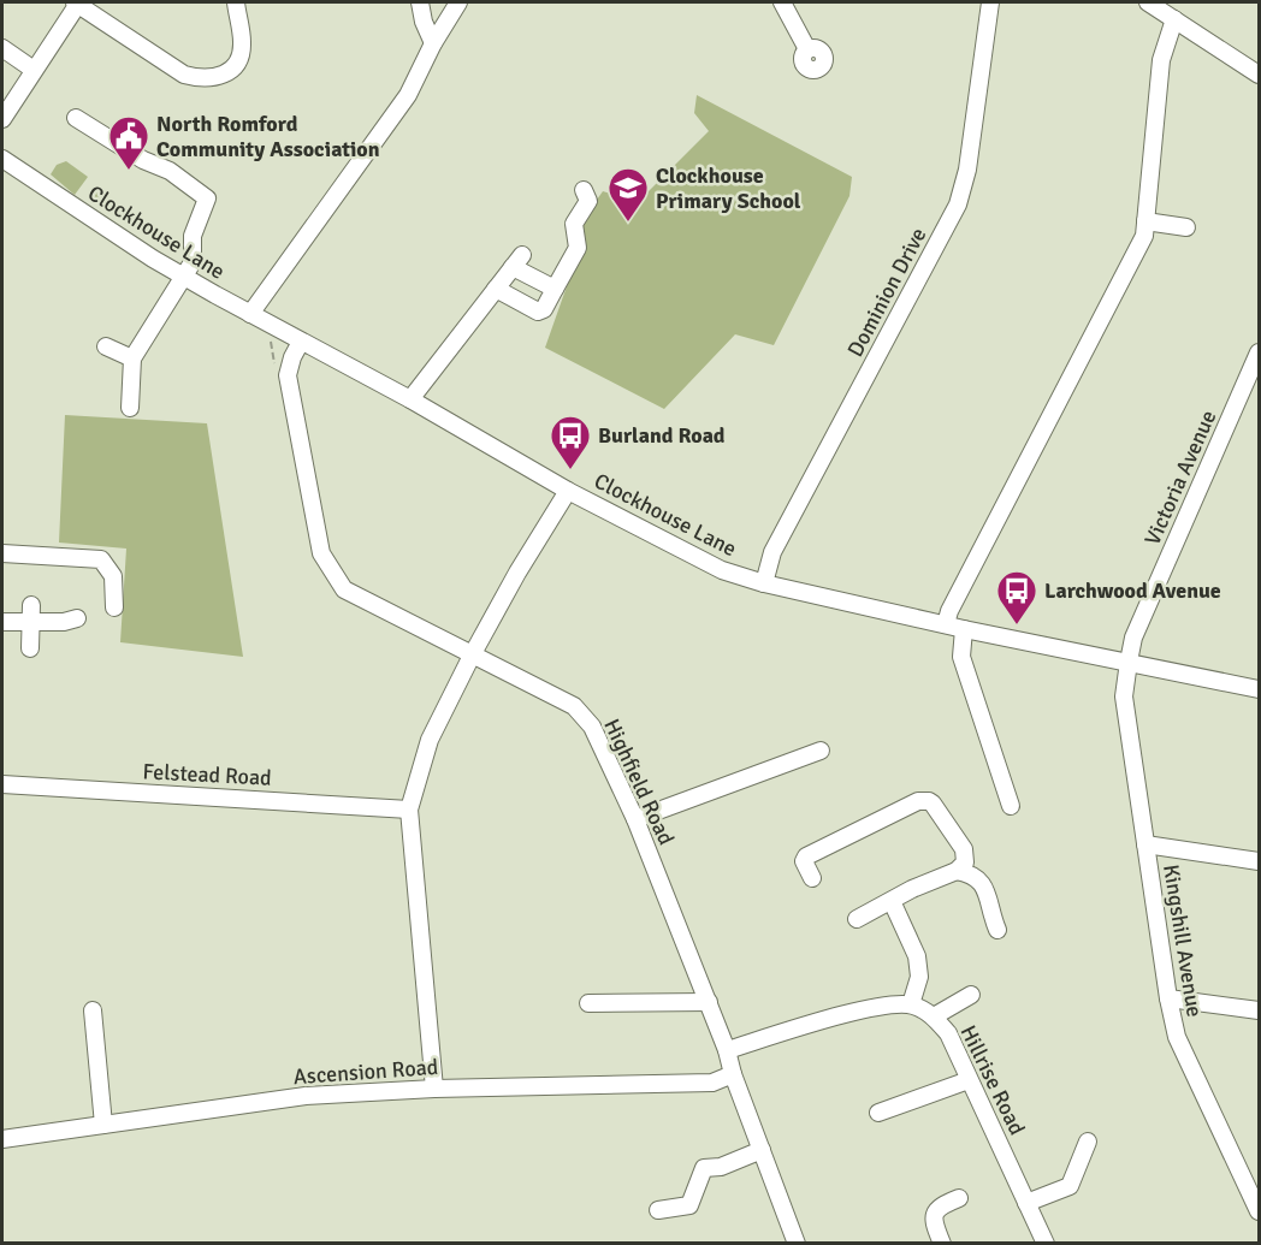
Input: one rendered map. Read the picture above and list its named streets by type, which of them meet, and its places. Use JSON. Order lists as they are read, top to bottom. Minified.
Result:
{"streets":{"street":["Clockhouse Lane","Dominion Drive","Victoria Avenue","Felstead Road","Highfield Road","Kingshill Avenue","Ascension Road","Hillrise Road"]},"crossings":[["Clockhouse Lane","Dominion Drive"],["Clockhouse Lane","Victoria Avenue"],["Clockhouse Lane","Highfield Road"],["Clockhouse Lane","Kingshill Avenue"],["Victoria Avenue","Kingshill Avenue"],["Highfield Road","Ascension Road"]],"places":{"public building":["North Romford Community Association"],"school or university":["Clockhouse Primary School"],"bus stop":["Burland Road","Larchwood Avenue"]}}
